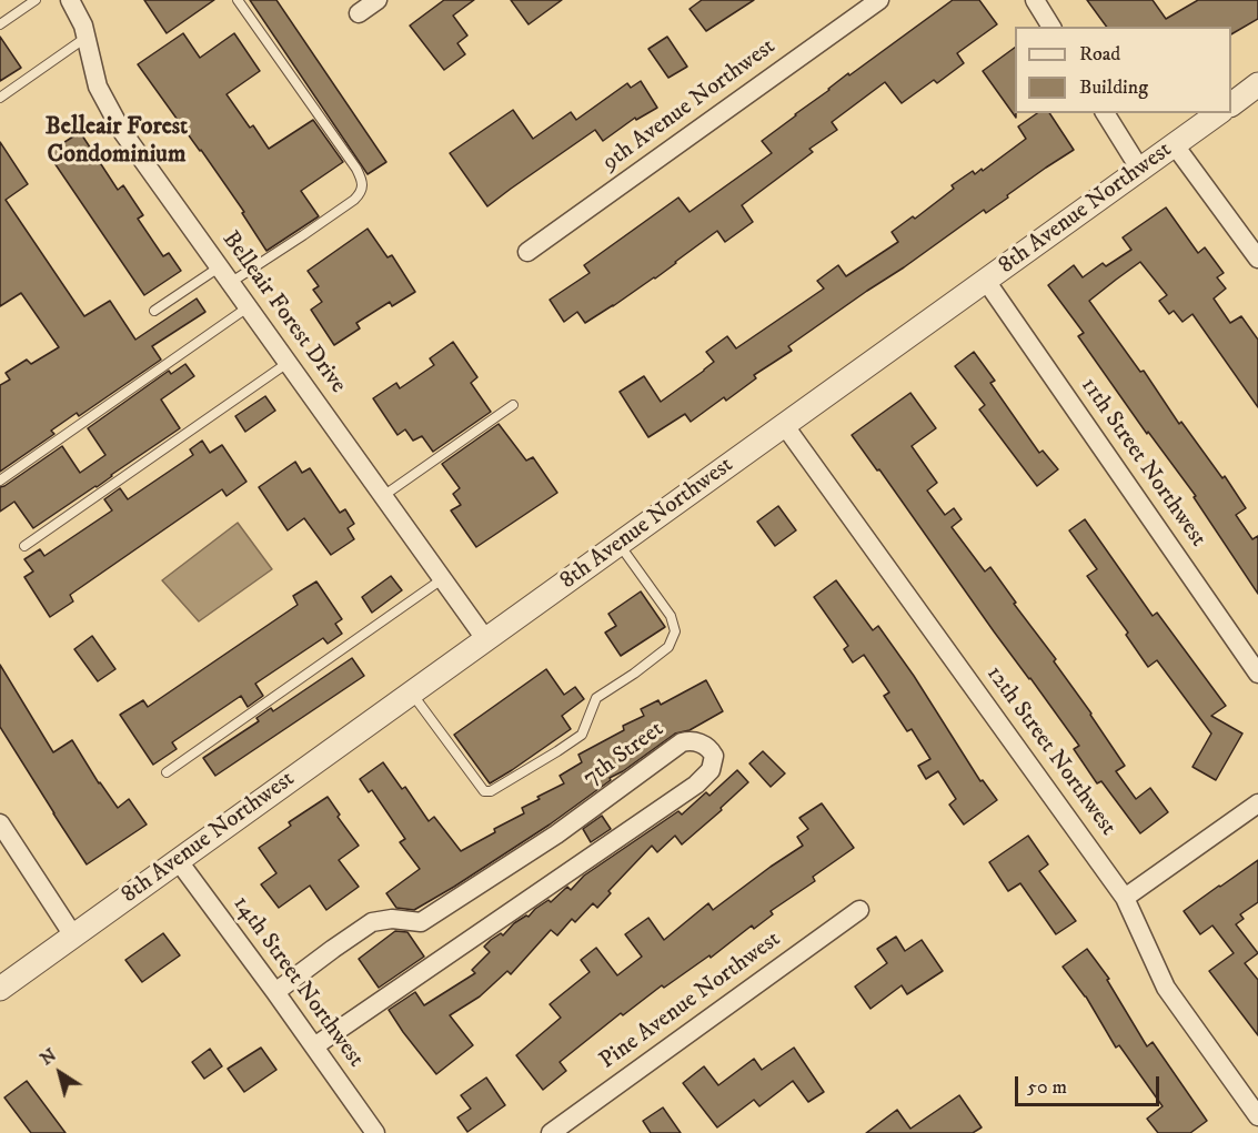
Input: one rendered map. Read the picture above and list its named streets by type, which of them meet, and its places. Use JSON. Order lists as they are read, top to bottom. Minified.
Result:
{"streets":{"street":["9th Avenue Northwest","8th Avenue Northwest","Belleair Forest Drive","11th Street Northwest","12th Street Northwest","7th Street","14th Street Northwest","Pine Avenue Northwest"]},"crossings":[["8th Avenue Northwest","Belleair Forest Drive"],["8th Avenue Northwest","11th Street Northwest"],["8th Avenue Northwest","12th Street Northwest"],["8th Avenue Northwest","14th Street Northwest"],["7th Street","14th Street Northwest"]],"districts":["Belleair Forest Condominium"],"legend":["Road","Building"],"scale_bar":"50 m","north":"top left"}
